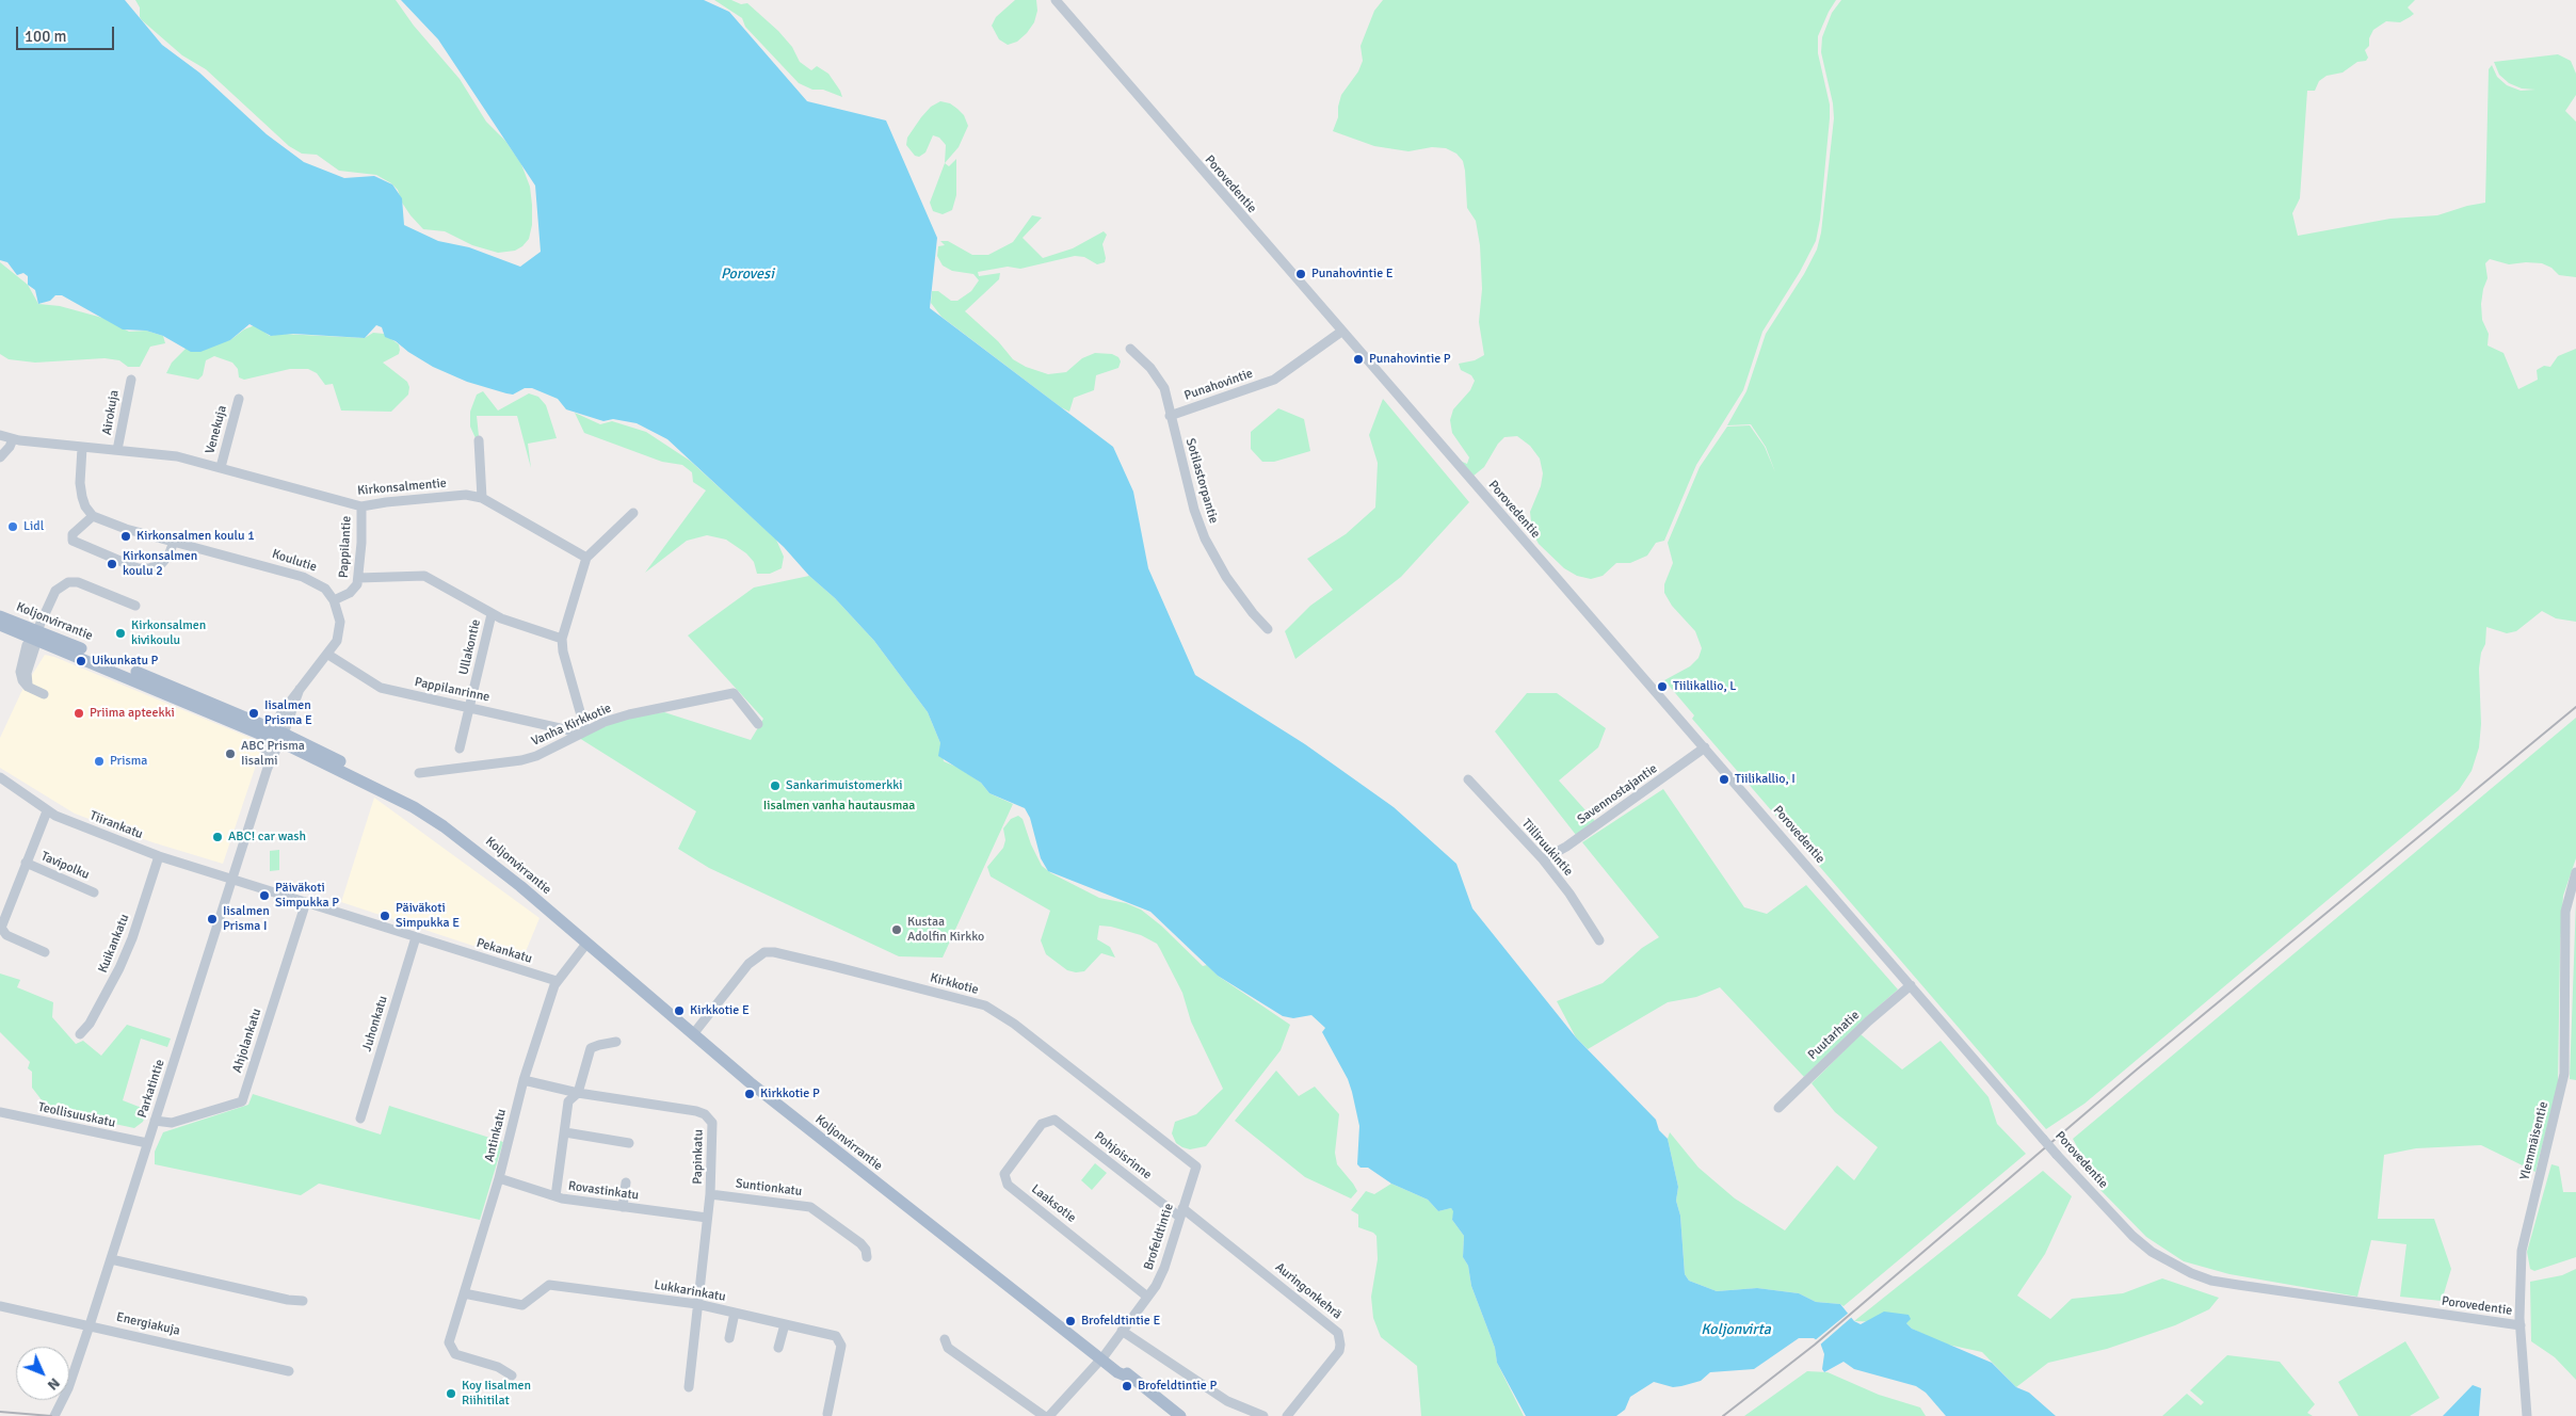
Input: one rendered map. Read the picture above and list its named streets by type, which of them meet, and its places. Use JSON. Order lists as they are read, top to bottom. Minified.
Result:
{"streets":{"main road":["Koljonvirrantie"],"street":["Porovedentie","Punahovintie","Airokuja","Venekuja","Sotilastorpantie","Kirkonsalmentie","Pappilantie","Koulutie","Ullakontie","Pappilanrinne","Vanha Kirkkotie","Savennostajantie","Tiirankatu","Tiiliruukintie","Tavipolku","Kuikankatu","Pekankatu","Kirkkotie","Juhonkatu","Puutarhatie","Ahjolankatu","Parkatintie","Teollisuuskatu","Antinkatu","Ylemmäisentie","Pohjoisrinne","Papinkatu","Suntionkatu","Rovastinkatu","Laaksotie","Brofeldtintie","Lukkarinkatu","Auringonkehrä","Energiakuja"]},"crossings":[["Porovedentie","Punahovintie"],["Porovedentie","Savennostajantie"],["Porovedentie","Puutarhatie"],["Porovedentie","Ylemmäisentie"],["Punahovintie","Sotilastorpantie"],["Airokuja","Kirkonsalmentie"],["Venekuja","Kirkonsalmentie"],["Kirkonsalmentie","Pappilantie"],["Pappilantie","Koulutie"],["Koljonvirrantie","Kirkkotie"],["Koljonvirrantie","Parkatintie"],["Koljonvirrantie","Antinkatu"],["Koljonvirrantie","Brofeldtintie"],["Ullakontie","Pappilanrinne"],["Pappilanrinne","Vanha Kirkkotie"],["Savennostajantie","Tiiliruukintie"],["Tiirankatu","Kuikankatu"],["Tiirankatu","Pekankatu"],["Tiirankatu","Parkatintie"],["Pekankatu","Juhonkatu"],["Pekankatu","Ahjolankatu"],["Pekankatu","Parkatintie"],["Pekankatu","Antinkatu"],["Kirkkotie","Brofeldtintie"],["Ahjolankatu","Parkatintie"],["Parkatintie","Teollisuuskatu"],["Parkatintie","Energiakuja"],["Antinkatu","Papinkatu"],["Antinkatu","Rovastinkatu"],["Antinkatu","Lukkarinkatu"],["Pohjoisrinne","Laaksotie"],["Pohjoisrinne","Brofeldtintie"],["Pohjoisrinne","Auringonkehrä"],["Papinkatu","Suntionkatu"],["Papinkatu","Rovastinkatu"],["Papinkatu","Lukkarinkatu"],["Laaksotie","Brofeldtintie"],["Brofeldtintie","Auringonkehrä"]],"water":["Porovesi","Koljonvirta"],"parks":["Iisalmen vanha hautausmaa"],"places":["Punahovintie E","Punahovintie P","Lidl","Kirkonsalmen koulu 1","Kirkonsalmen koulu 2","Kirkonsalmen kivikoulu","Uikunkatu P","Tiilikallio, L","Priima apteekki","Iisalmen Prisma E","ABC Prisma Iisalmi","Prisma","Tiilikallio, I","Sankarimuistomerkki","ABC! car wash","Päiväkoti Simpukka P","Päiväkoti Simpukka E","Iisalmen Prisma I","Kustaa Adolfin Kirkko","Kirkkotie E","Kirkkotie P","Brofeldtintie E","Brofeldtintie P","Koy Iisalmen Riihitilat"],"scale_bar":"100 m","north":"bottom right"}
